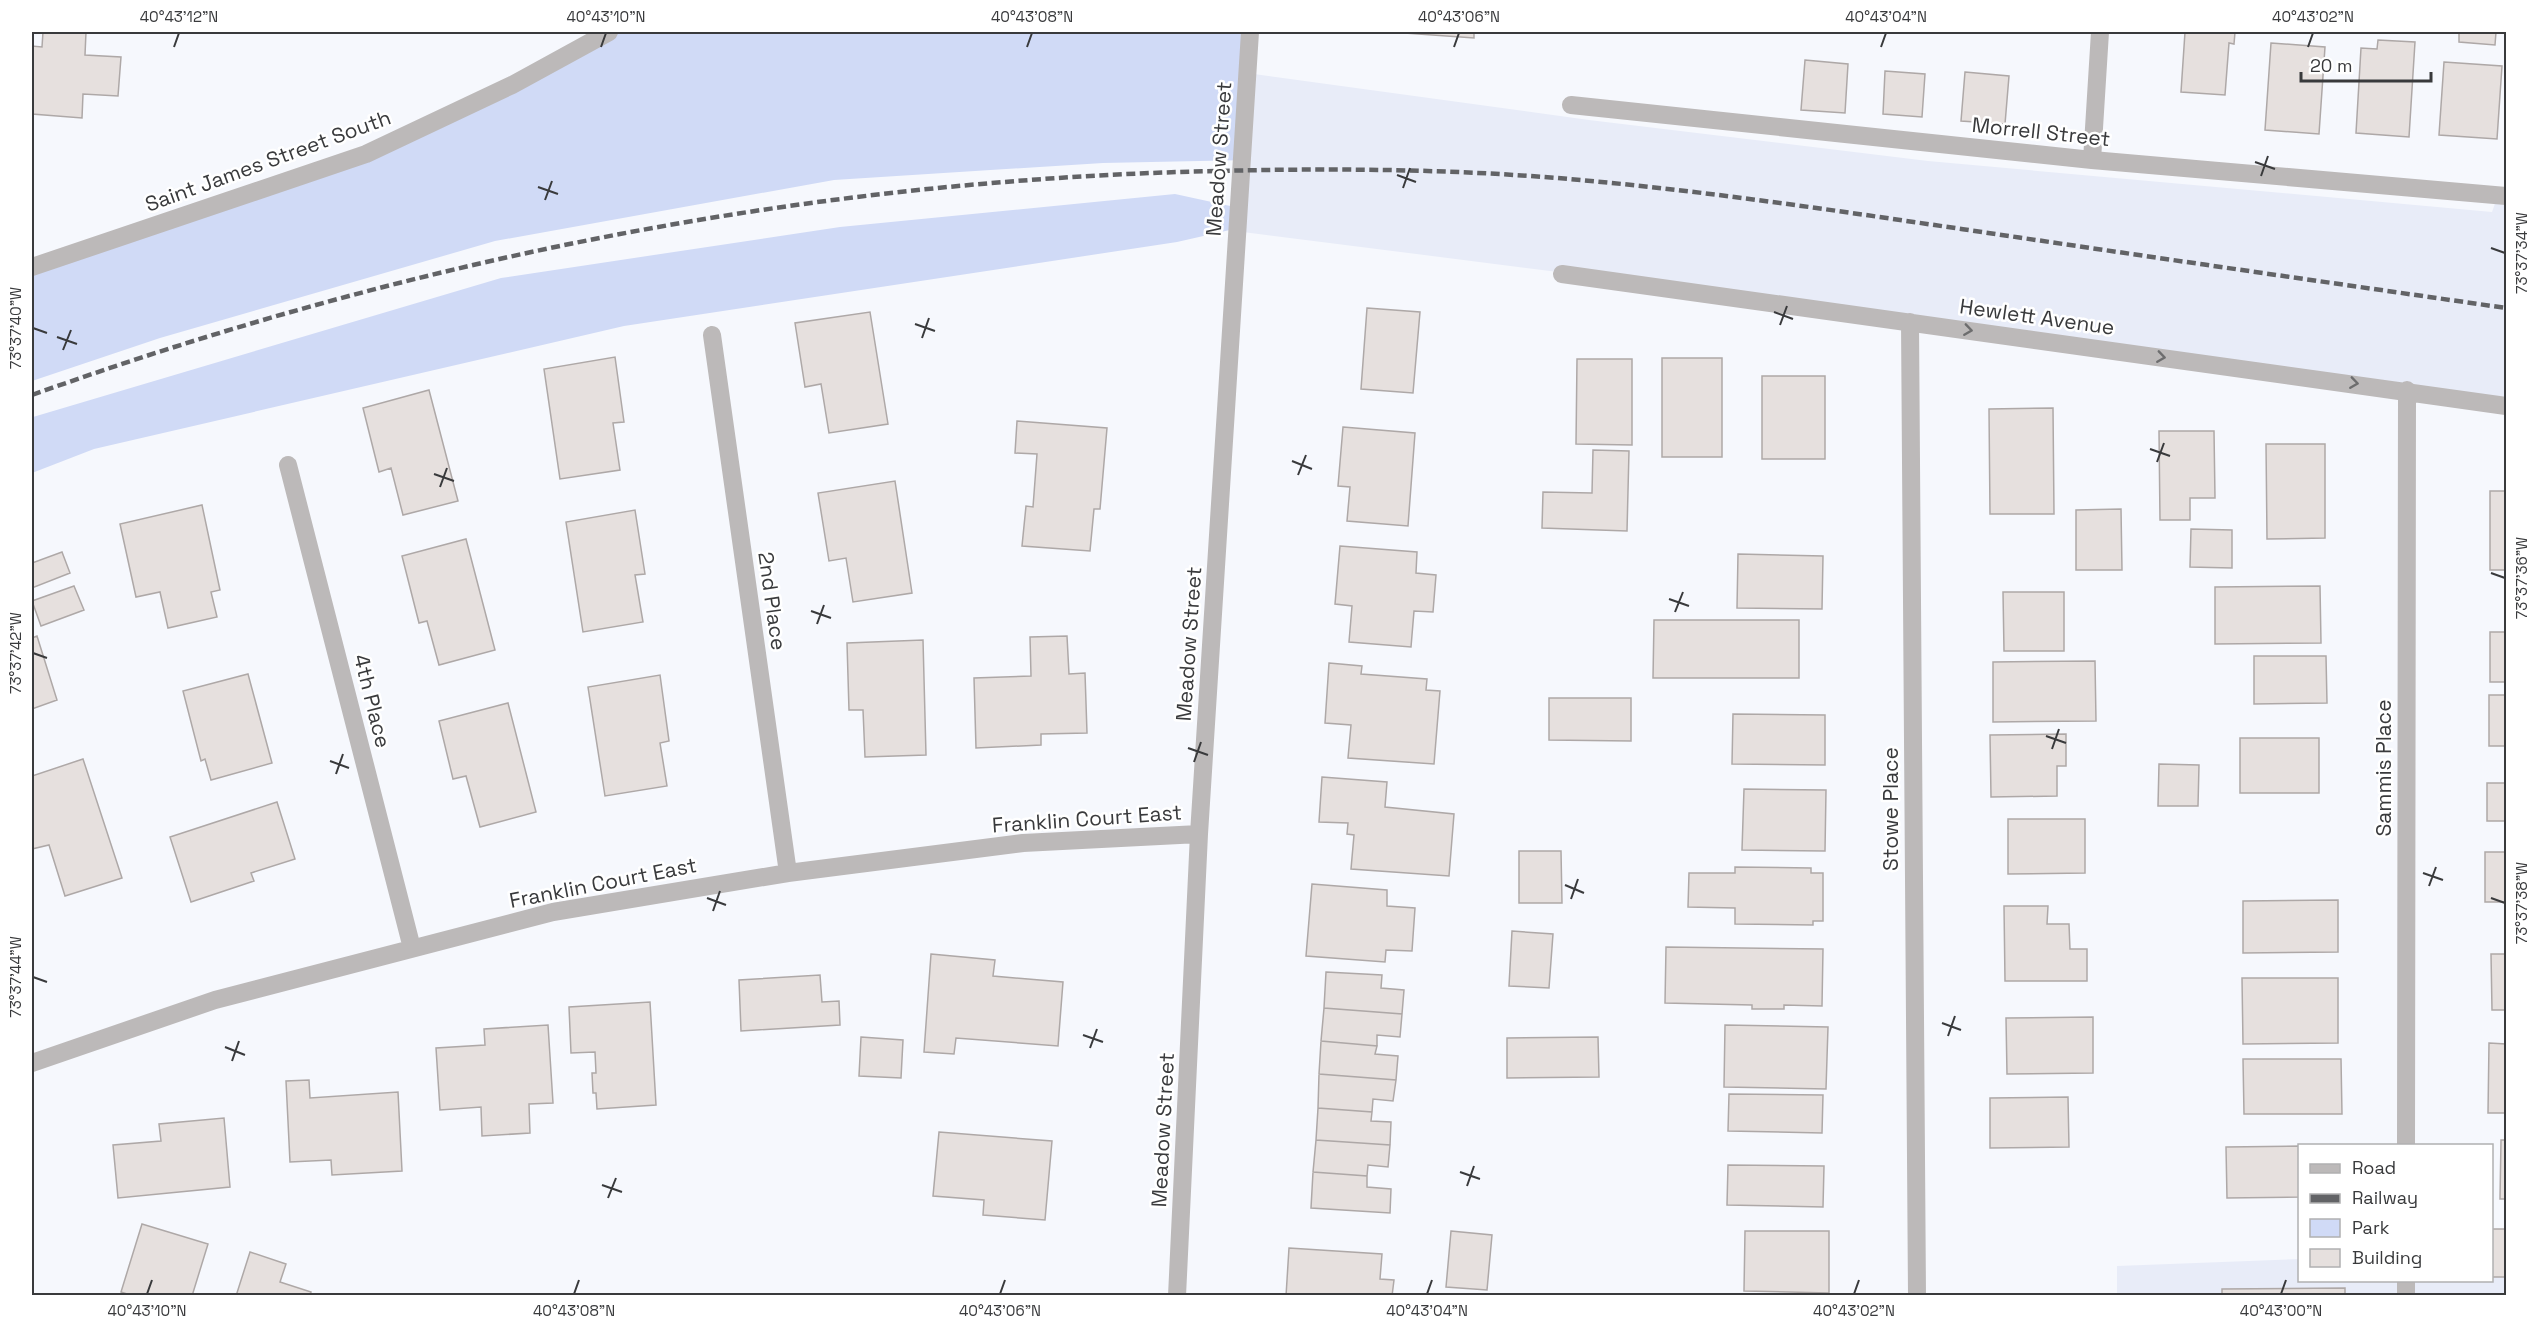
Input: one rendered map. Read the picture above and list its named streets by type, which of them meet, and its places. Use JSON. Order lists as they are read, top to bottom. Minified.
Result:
{"streets":{"street":["Morrell Street","Meadow Street","Saint James Street South","Hewlett Avenue","2nd Place","4th Place","Sammis Place","Stowe Place","Franklin Court East"]},"crossings":[["Meadow Street","Franklin Court East"],["Hewlett Avenue","Sammis Place"],["Hewlett Avenue","Stowe Place"],["2nd Place","Franklin Court East"],["4th Place","Franklin Court East"]],"one_way":["Hewlett Avenue"],"legend":["Road","Railway","Park","Building"],"scale_bar":"20 m","coordinates":["40°43'12\"N","40°43'10\"N","40°43'08\"N","40°43'06\"N","40°43'04\"N","40°43'02\"N","73°37'34\"W","73°37'40\"W","73°37'36\"W","73°37'42\"W","73°37'38\"W","73°37'44\"W","40°43'00\"N"]}
